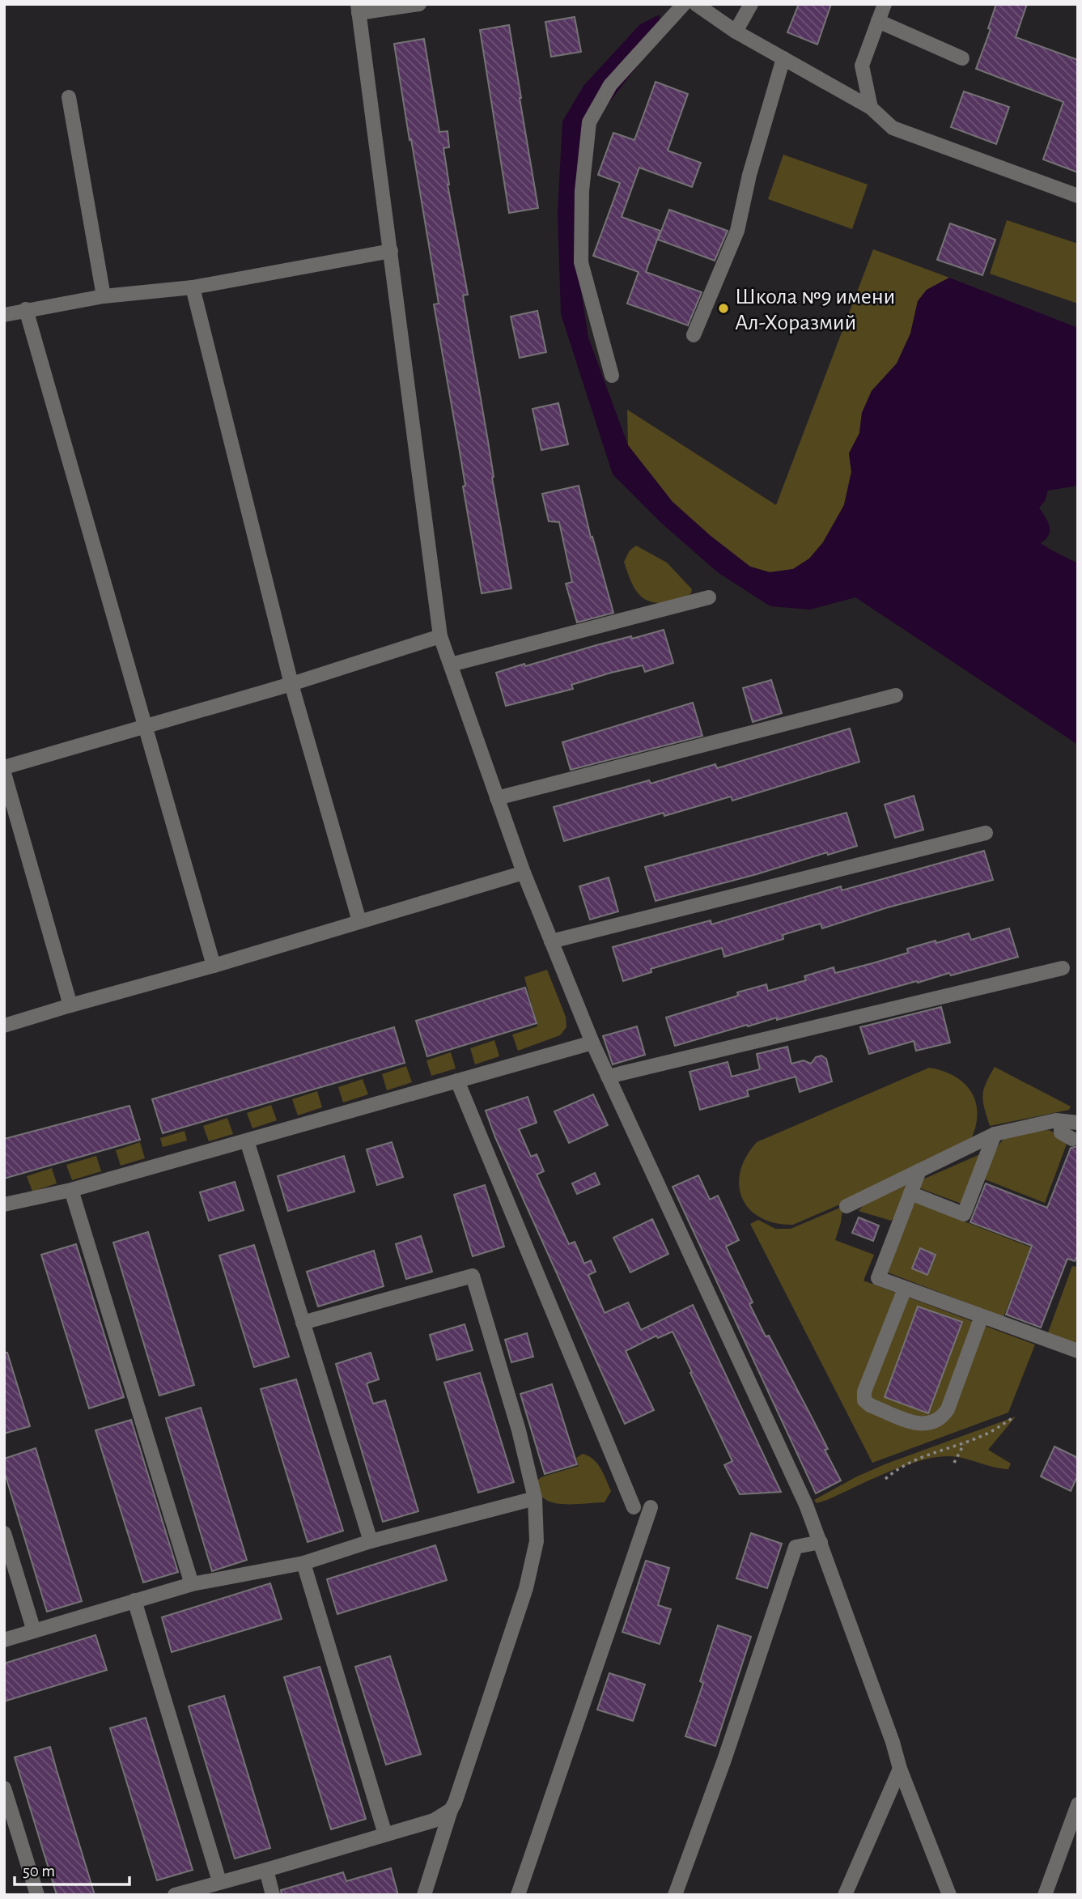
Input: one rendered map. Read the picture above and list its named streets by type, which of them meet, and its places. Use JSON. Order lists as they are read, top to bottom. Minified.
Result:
{"places":["Школа №9 имени Ал-Хоразмий"],"scale_bar":"50 m"}
